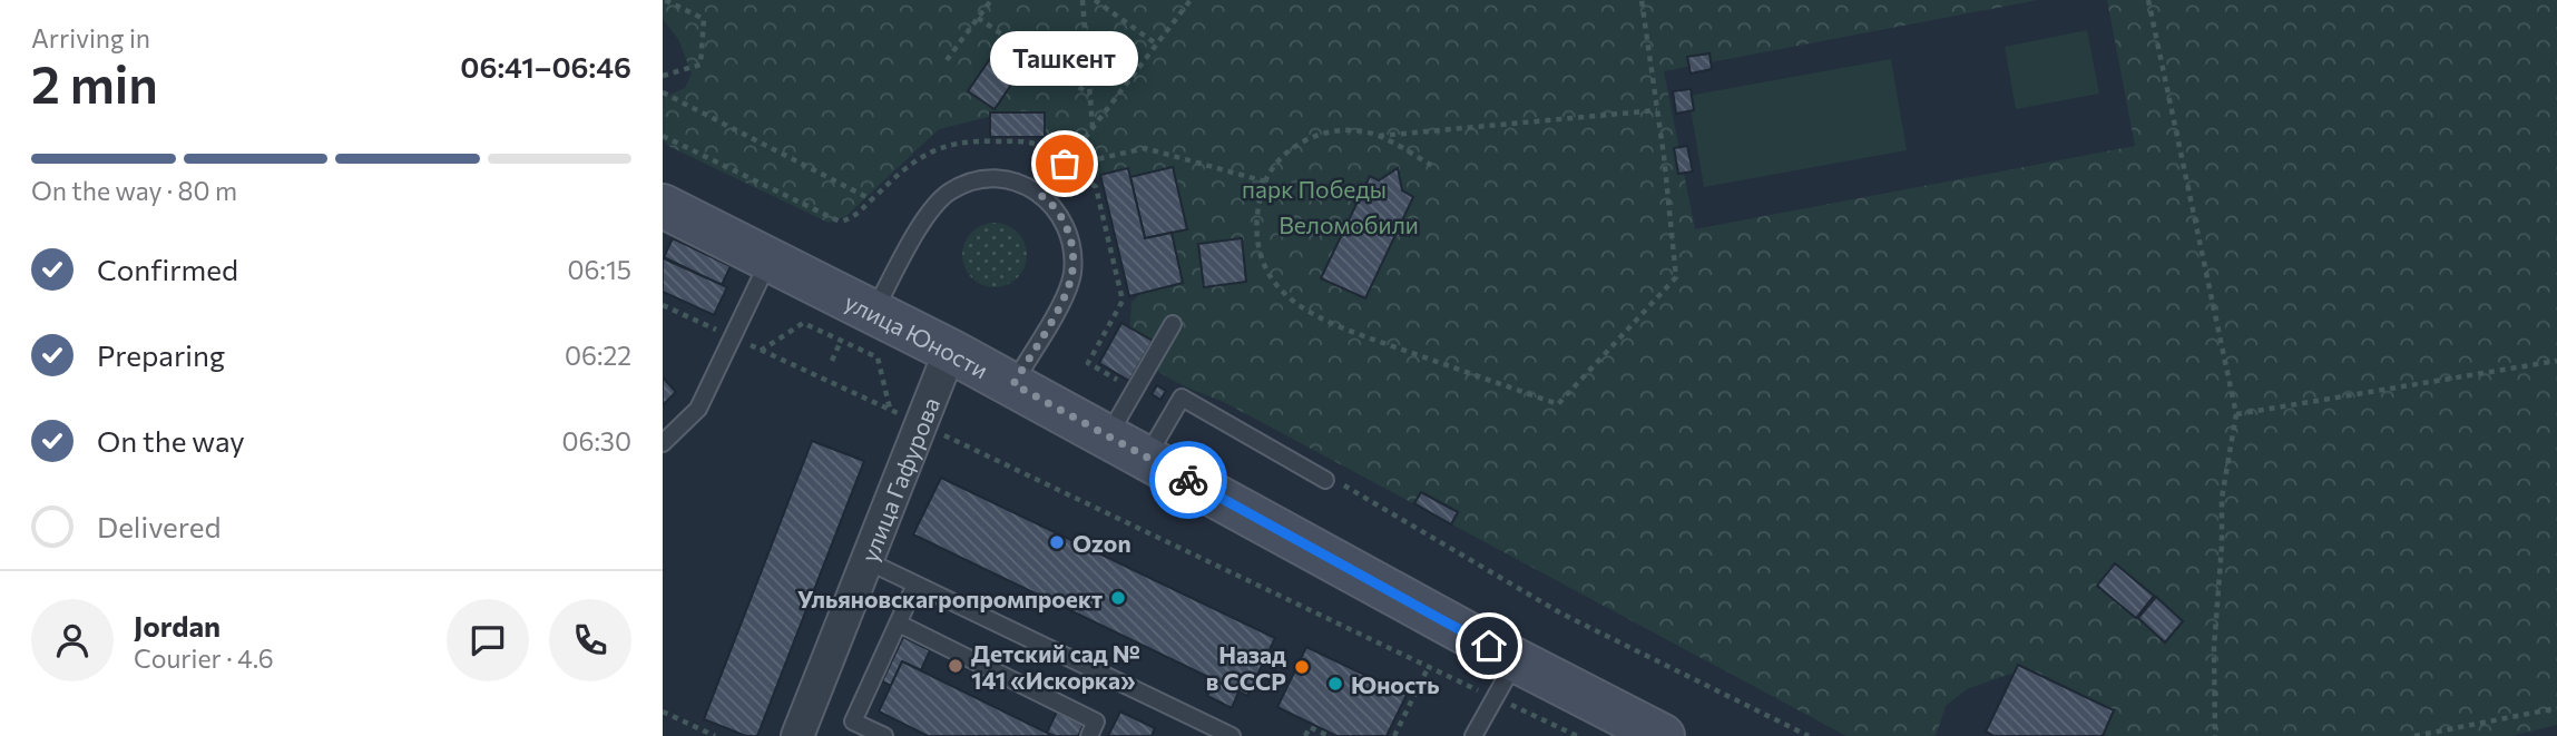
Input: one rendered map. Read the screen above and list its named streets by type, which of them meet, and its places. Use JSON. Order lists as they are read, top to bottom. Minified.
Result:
{"streets":{"main road":["улица Юности"],"street":["улица Гафурова"]},"crossings":[["улица Юности","улица Гафурова"]],"parks":["парк Победы","Веломобили"],"places":["Ташкент","Ozon","Ульяновскагропромпроект","Детский сад № 141 «Искорка»","Назад в СССР","Юность"],"page":{"heading":["2 min","Arriving in","06:41–06:46"],"panel":["Jordan","Courier · 4.6"],"bubble":"Ташкент","bar":"On the way · 80 m","list":[["Confirmed","06:15"],["Preparing","06:22"],["On the way","06:30"],"Delivered"]}}
